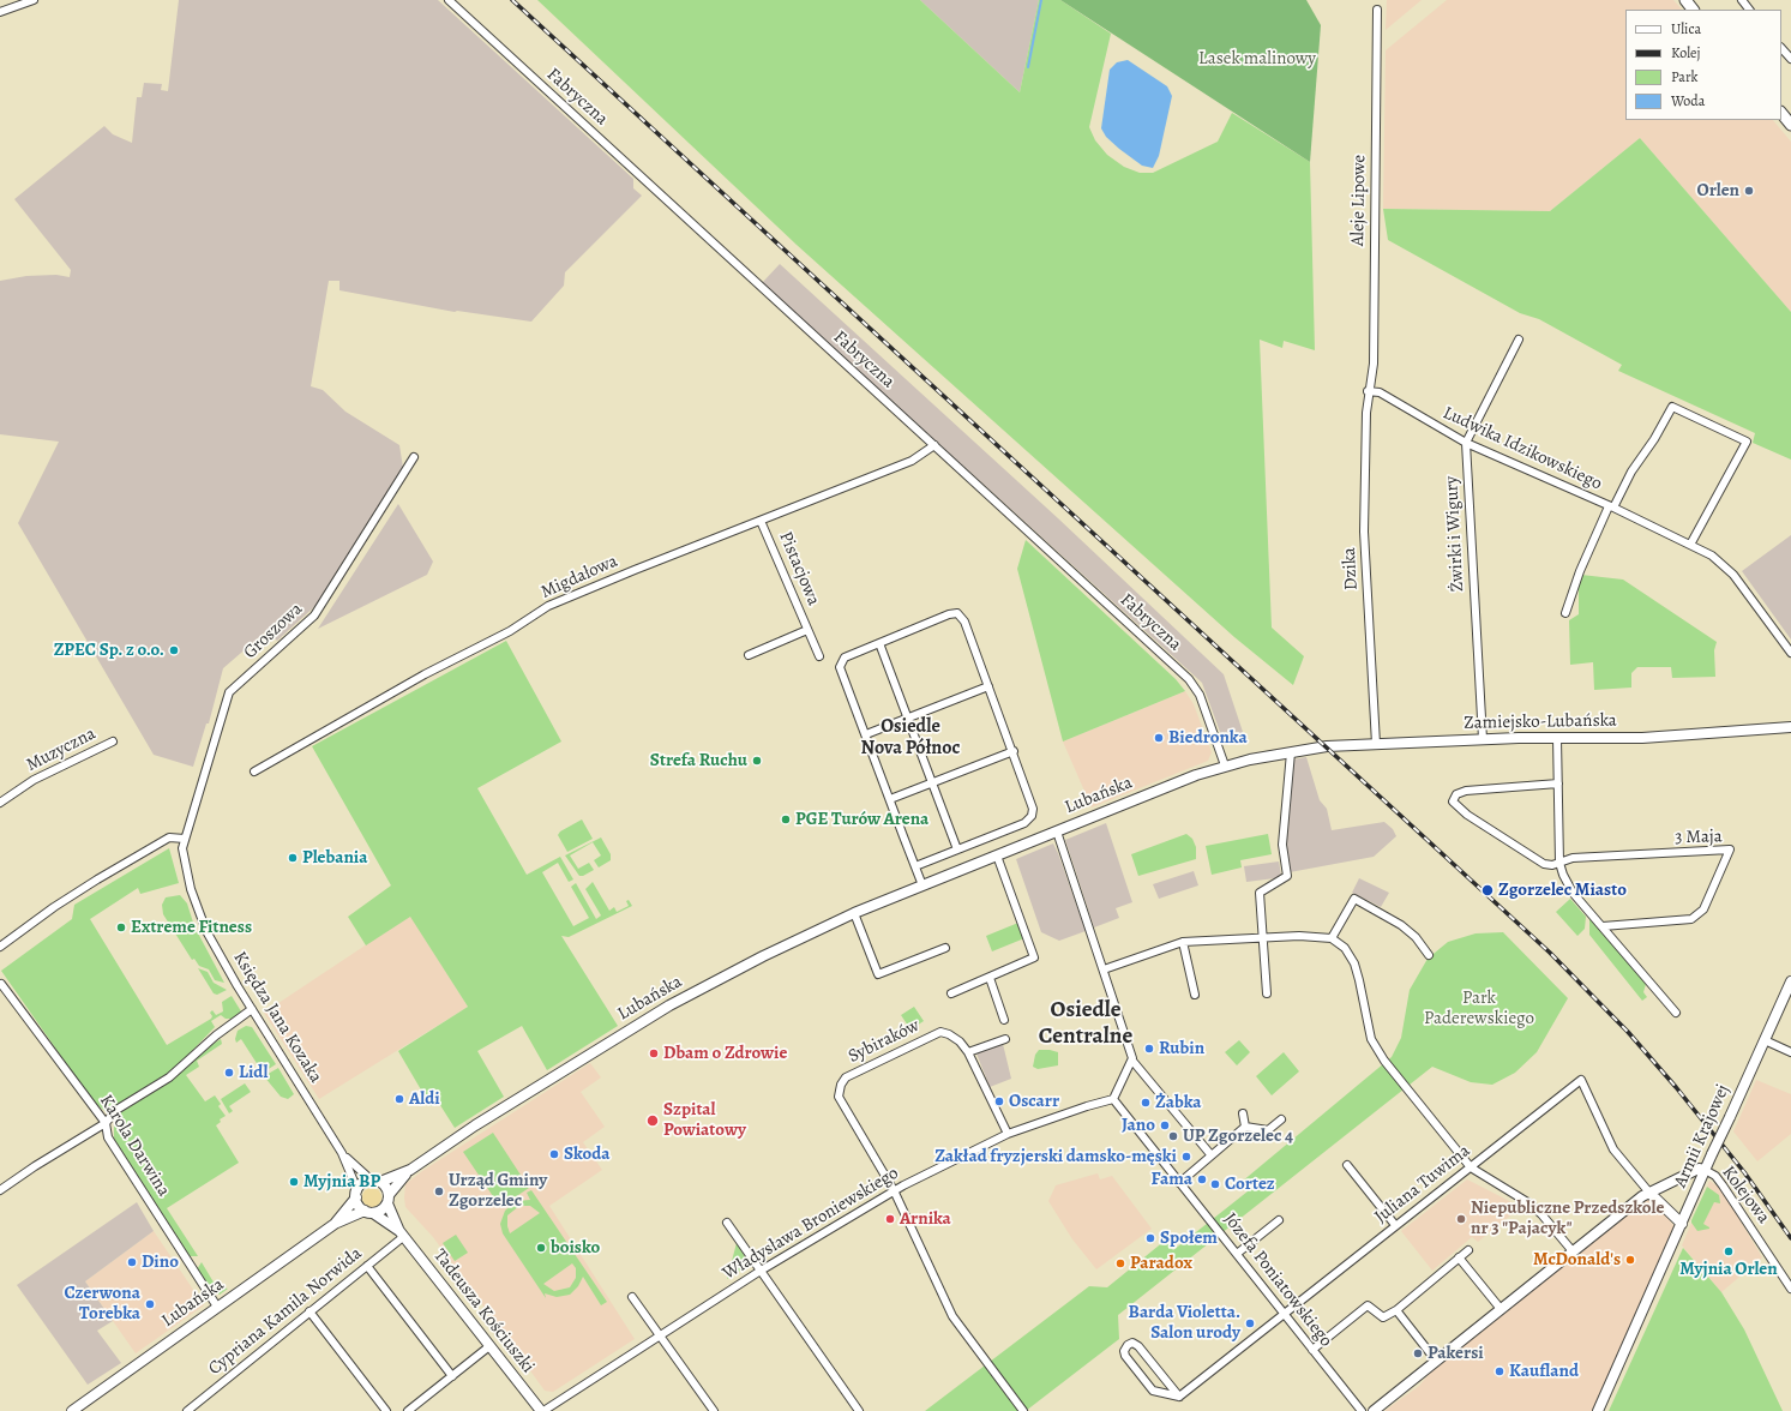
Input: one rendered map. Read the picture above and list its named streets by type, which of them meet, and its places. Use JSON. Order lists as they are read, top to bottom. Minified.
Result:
{"streets":{"main road":["Zamiejsko-Lubańska","Lubańska","Armii Krajowej","Tadeusza Kościuszki"],"street":["Fabryczna","Aleje Lipowe","Ludwika Idzikowskiego","Żwirki i Wigury","Pistacjowa","Dzika","Migdałowa","Groszowa","Muzyczna","3 Maja","Księdza Jana Kozaka","Sybiraków","Karola Darwina","Juliana Tuwima","Kolejowa","Władysława Broniewskiego","Józefa Poniatowskiego","Cypriana Kamila Norwida"]},"crossings":[["Fabryczna","Migdałowa"],["Fabryczna","Lubańska"],["Aleje Lipowe","Ludwika Idzikowskiego"],["Aleje Lipowe","Dzika"],["Ludwika Idzikowskiego","Żwirki i Wigury"],["Ludwika Idzikowskiego","Dzika"],["Żwirki i Wigury","Zamiejsko-Lubańska"],["Pistacjowa","Migdałowa"],["Dzika","Zamiejsko-Lubańska"],["Groszowa","Księdza Jana Kozaka"],["Zamiejsko-Lubańska","Lubańska"],["Lubańska","Księdza Jana Kozaka"],["Lubańska","Karola Darwina"],["Lubańska","Tadeusza Kościuszki"],["Księdza Jana Kozaka","Tadeusza Kościuszki"],["Sybiraków","Władysława Broniewskiego"],["Armii Krajowej","Kolejowa"],["Juliana Tuwima","Józefa Poniatowskiego"],["Władysława Broniewskiego","Józefa Poniatowskiego"],["Władysława Broniewskiego","Tadeusza Kościuszki"],["Cypriana Kamila Norwida","Tadeusza Kościuszki"]],"districts":["Osiedle Nova Północ","Osiedle Centralne"],"parks":["Lasek malinowy","Park Paderewskiego"],"places":["Orlen","ZPEC Sp. z o.o.","Biedronka","Strefa Ruchu","PGE Turów Arena","Plebania","Zgorzelec Miasto","Extreme Fitness","Rubin","Dbam o Zdrowie","Lidl","Aldi","Oscarr","Żabka","Szpital Powiatowy","Jano","UP Zgorzelec 4","Skoda","Zakład fryzjerski damsko-męski","Fama","Myjnia BP","Cortez","Urząd Gminy Zgorzelec","Arnika","Niepubliczne Przedszkole nr 3 \"Pajacyk\"","Społem","boisko","Myjnia Orlen","McDonald's","Dino","Paradox","Czerwona Torebka","Barda Violetta. Salon urody","Pakersi","Kaufland"],"legend":["Ulica","Kolej","Park","Woda"]}
